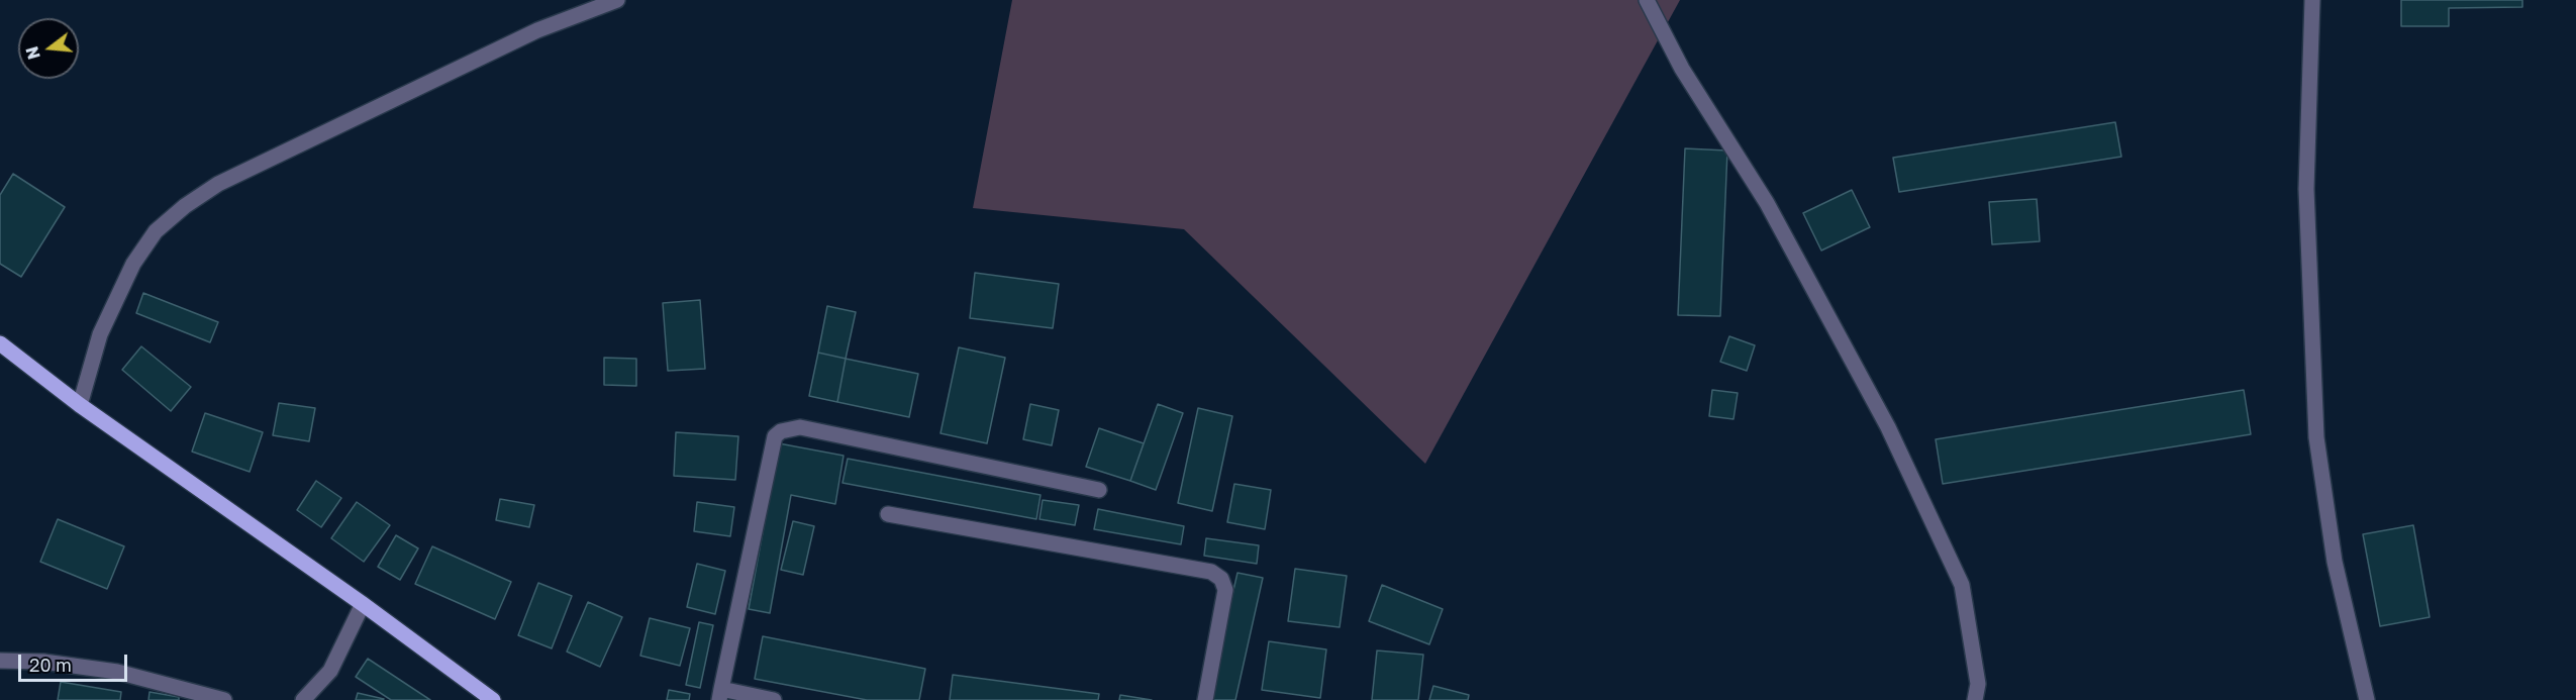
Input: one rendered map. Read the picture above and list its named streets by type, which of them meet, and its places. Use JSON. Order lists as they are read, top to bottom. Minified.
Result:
{"scale_bar":"20 m","north":"left"}
